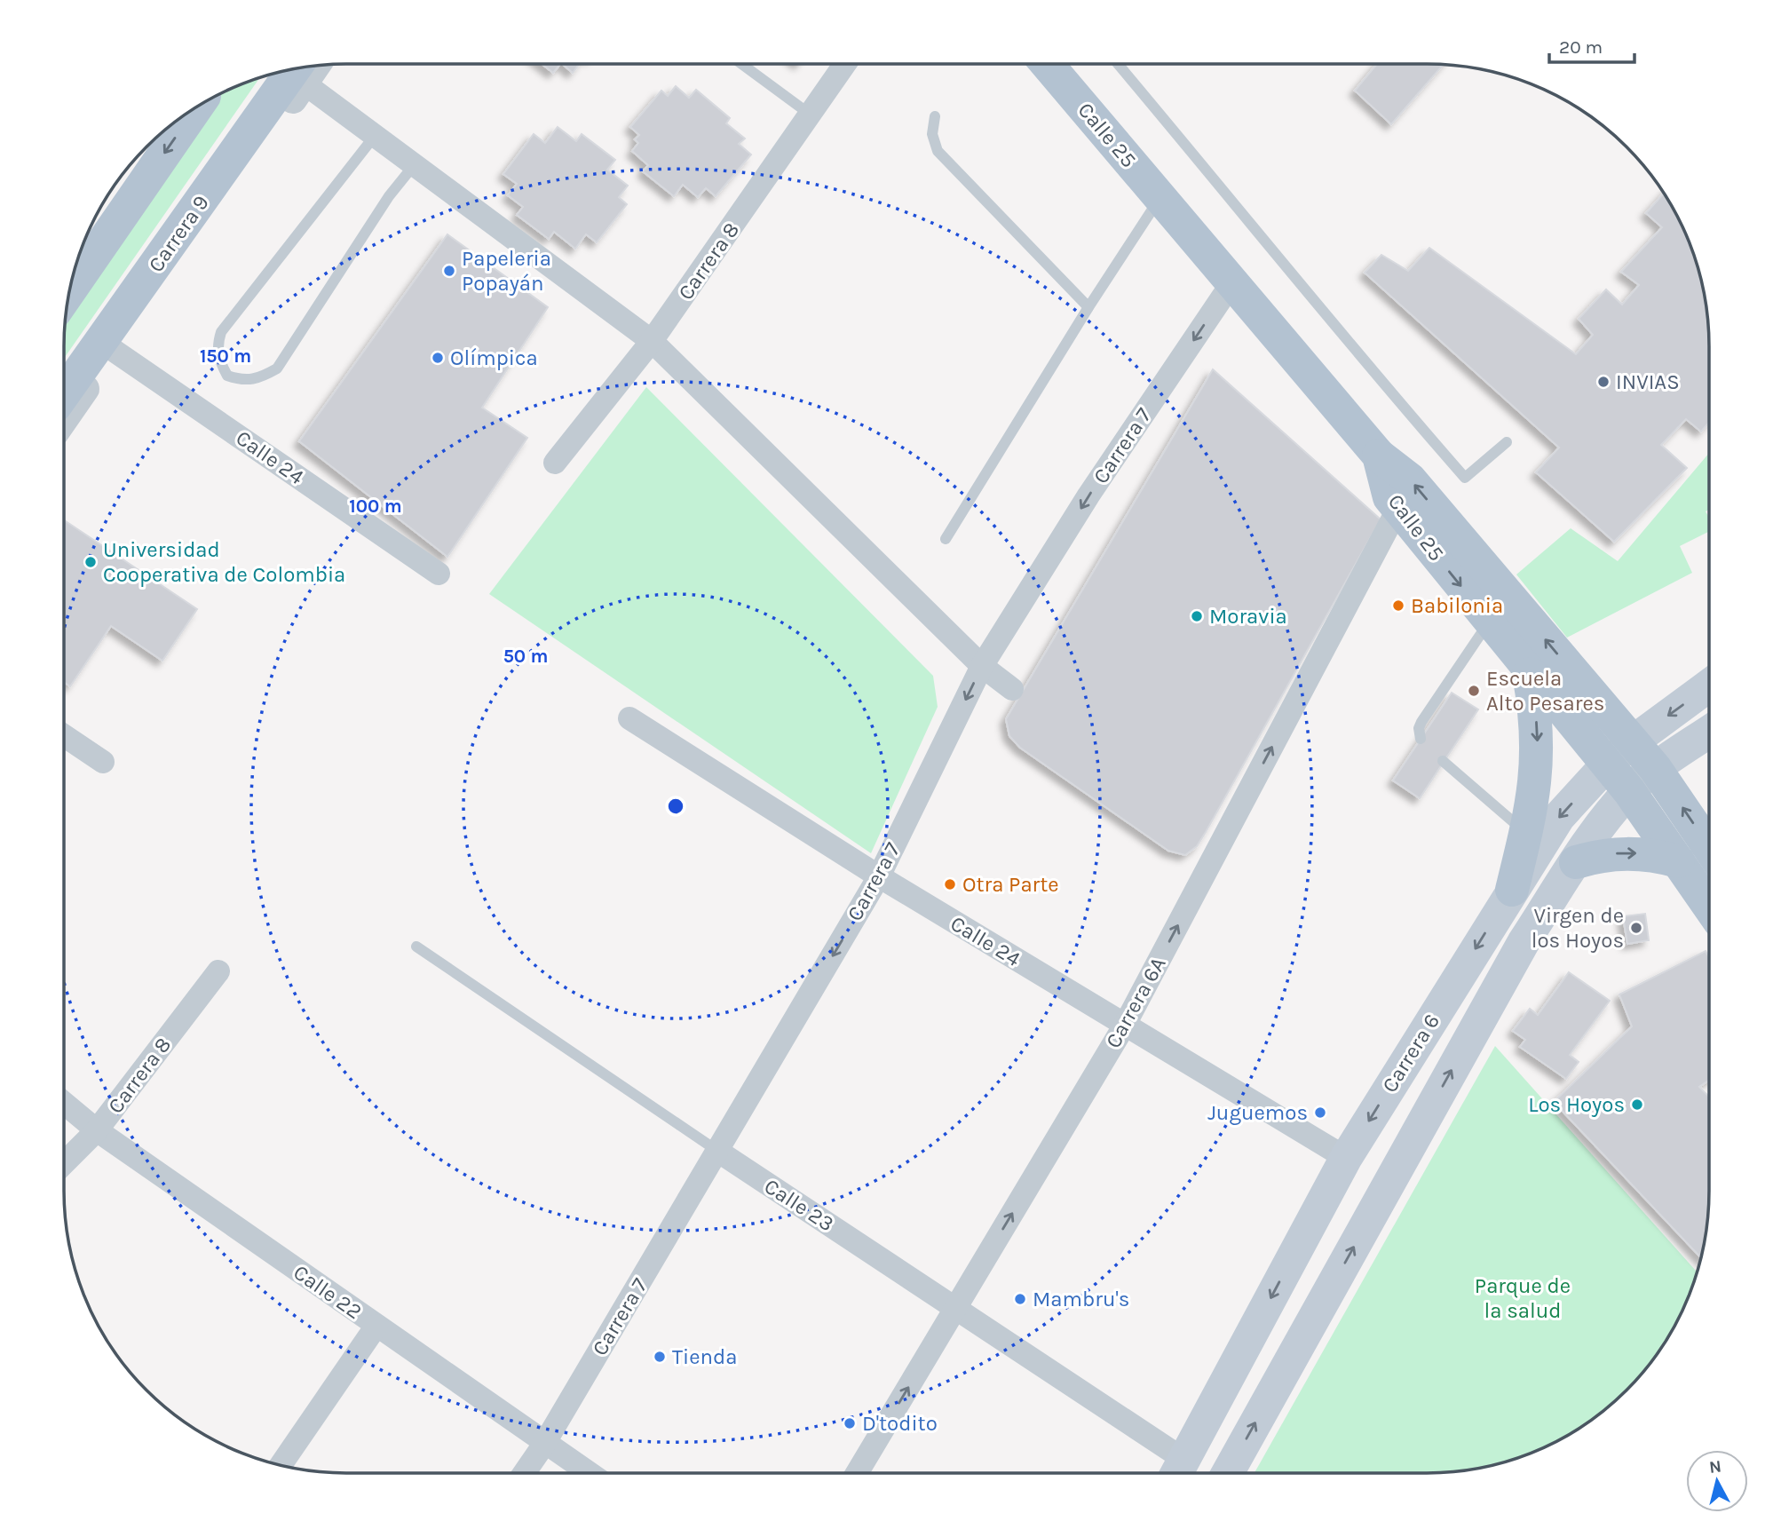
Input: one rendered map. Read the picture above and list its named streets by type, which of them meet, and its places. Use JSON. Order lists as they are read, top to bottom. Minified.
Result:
{"streets":{"main road":["Calle 25","Carrera 9","Carrera 6"],"street":["Carrera 8","Carrera 7","Calle 24","Carrera 6A","Calle 23","Calle 22"]},"crossings":[["Calle 25","Carrera 7"],["Calle 25","Carrera 6A"],["Calle 25","Carrera 6"],["Carrera 9","Calle 24"],["Carrera 8","Calle 22"],["Carrera 7","Calle 24"],["Carrera 7","Calle 23"],["Carrera 7","Calle 22"],["Calle 24","Carrera 6A"],["Calle 24","Carrera 6"],["Carrera 6A","Calle 23"],["Carrera 6","Calle 23"]],"one_way":["Carrera 7","Carrera 6A"],"parks":["Parque de la salud"],"places":["Papeleria Popayán","Olímpica","INVIAS","Universidad Cooperativa de Colombia","Babilonia","Moravia","Escuela Alto Pesares","Otra Parte","Virgen de los Hoyos","Los Hoyos","Juguemos","Mambru's","Tienda","D'todito"],"scale_bar":"20 m","north":"top","rings":["150 m","100 m","50 m"]}
